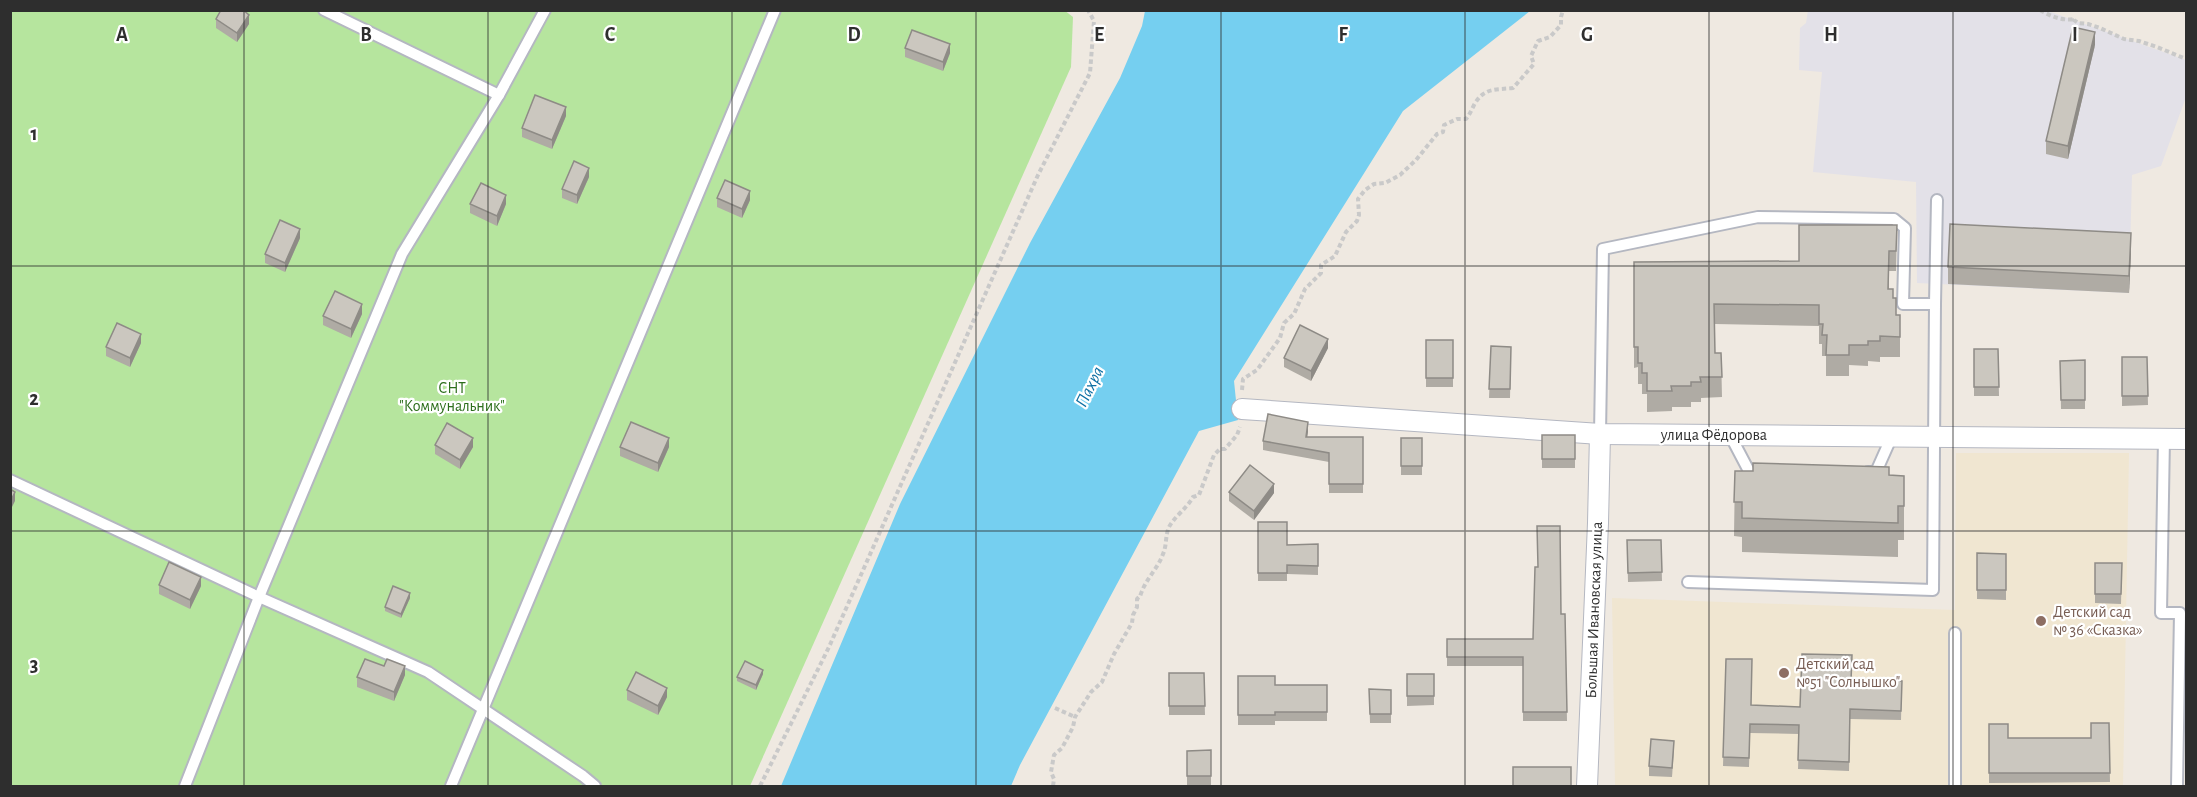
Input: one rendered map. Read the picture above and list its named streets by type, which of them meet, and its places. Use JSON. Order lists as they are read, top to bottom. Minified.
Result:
{"streets":{"street":["улица Фёдорова","Большая Ивановская улица"]},"crossings":[["улица Фёдорова","Большая Ивановская улица"]],"water":["Пахра"],"parks":["СНТ \"Коммунальник\""],"places":["Детский сад № 36 «Сказка»","Детский сад №51 \"Солнышко\""],"grid":{"columns":["A","B","C","D","E","F","G","H","I"],"rows":["1","2","3"]}}
